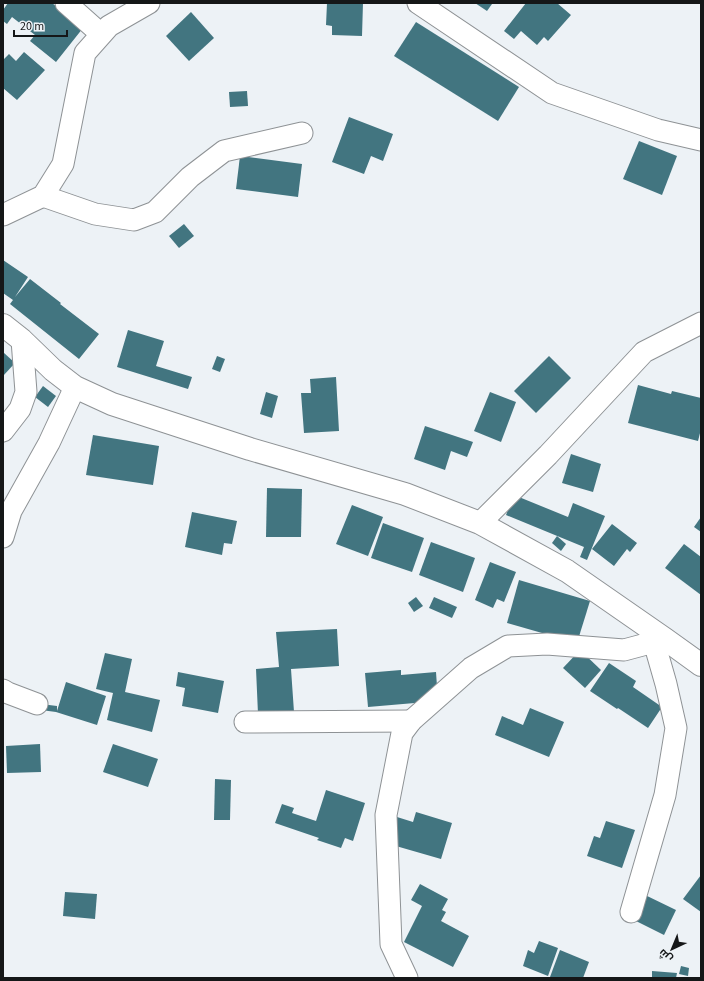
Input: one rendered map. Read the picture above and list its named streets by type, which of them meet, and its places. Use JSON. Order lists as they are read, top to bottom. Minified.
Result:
{"scale_bar":"20 m","north":"bottom left"}
